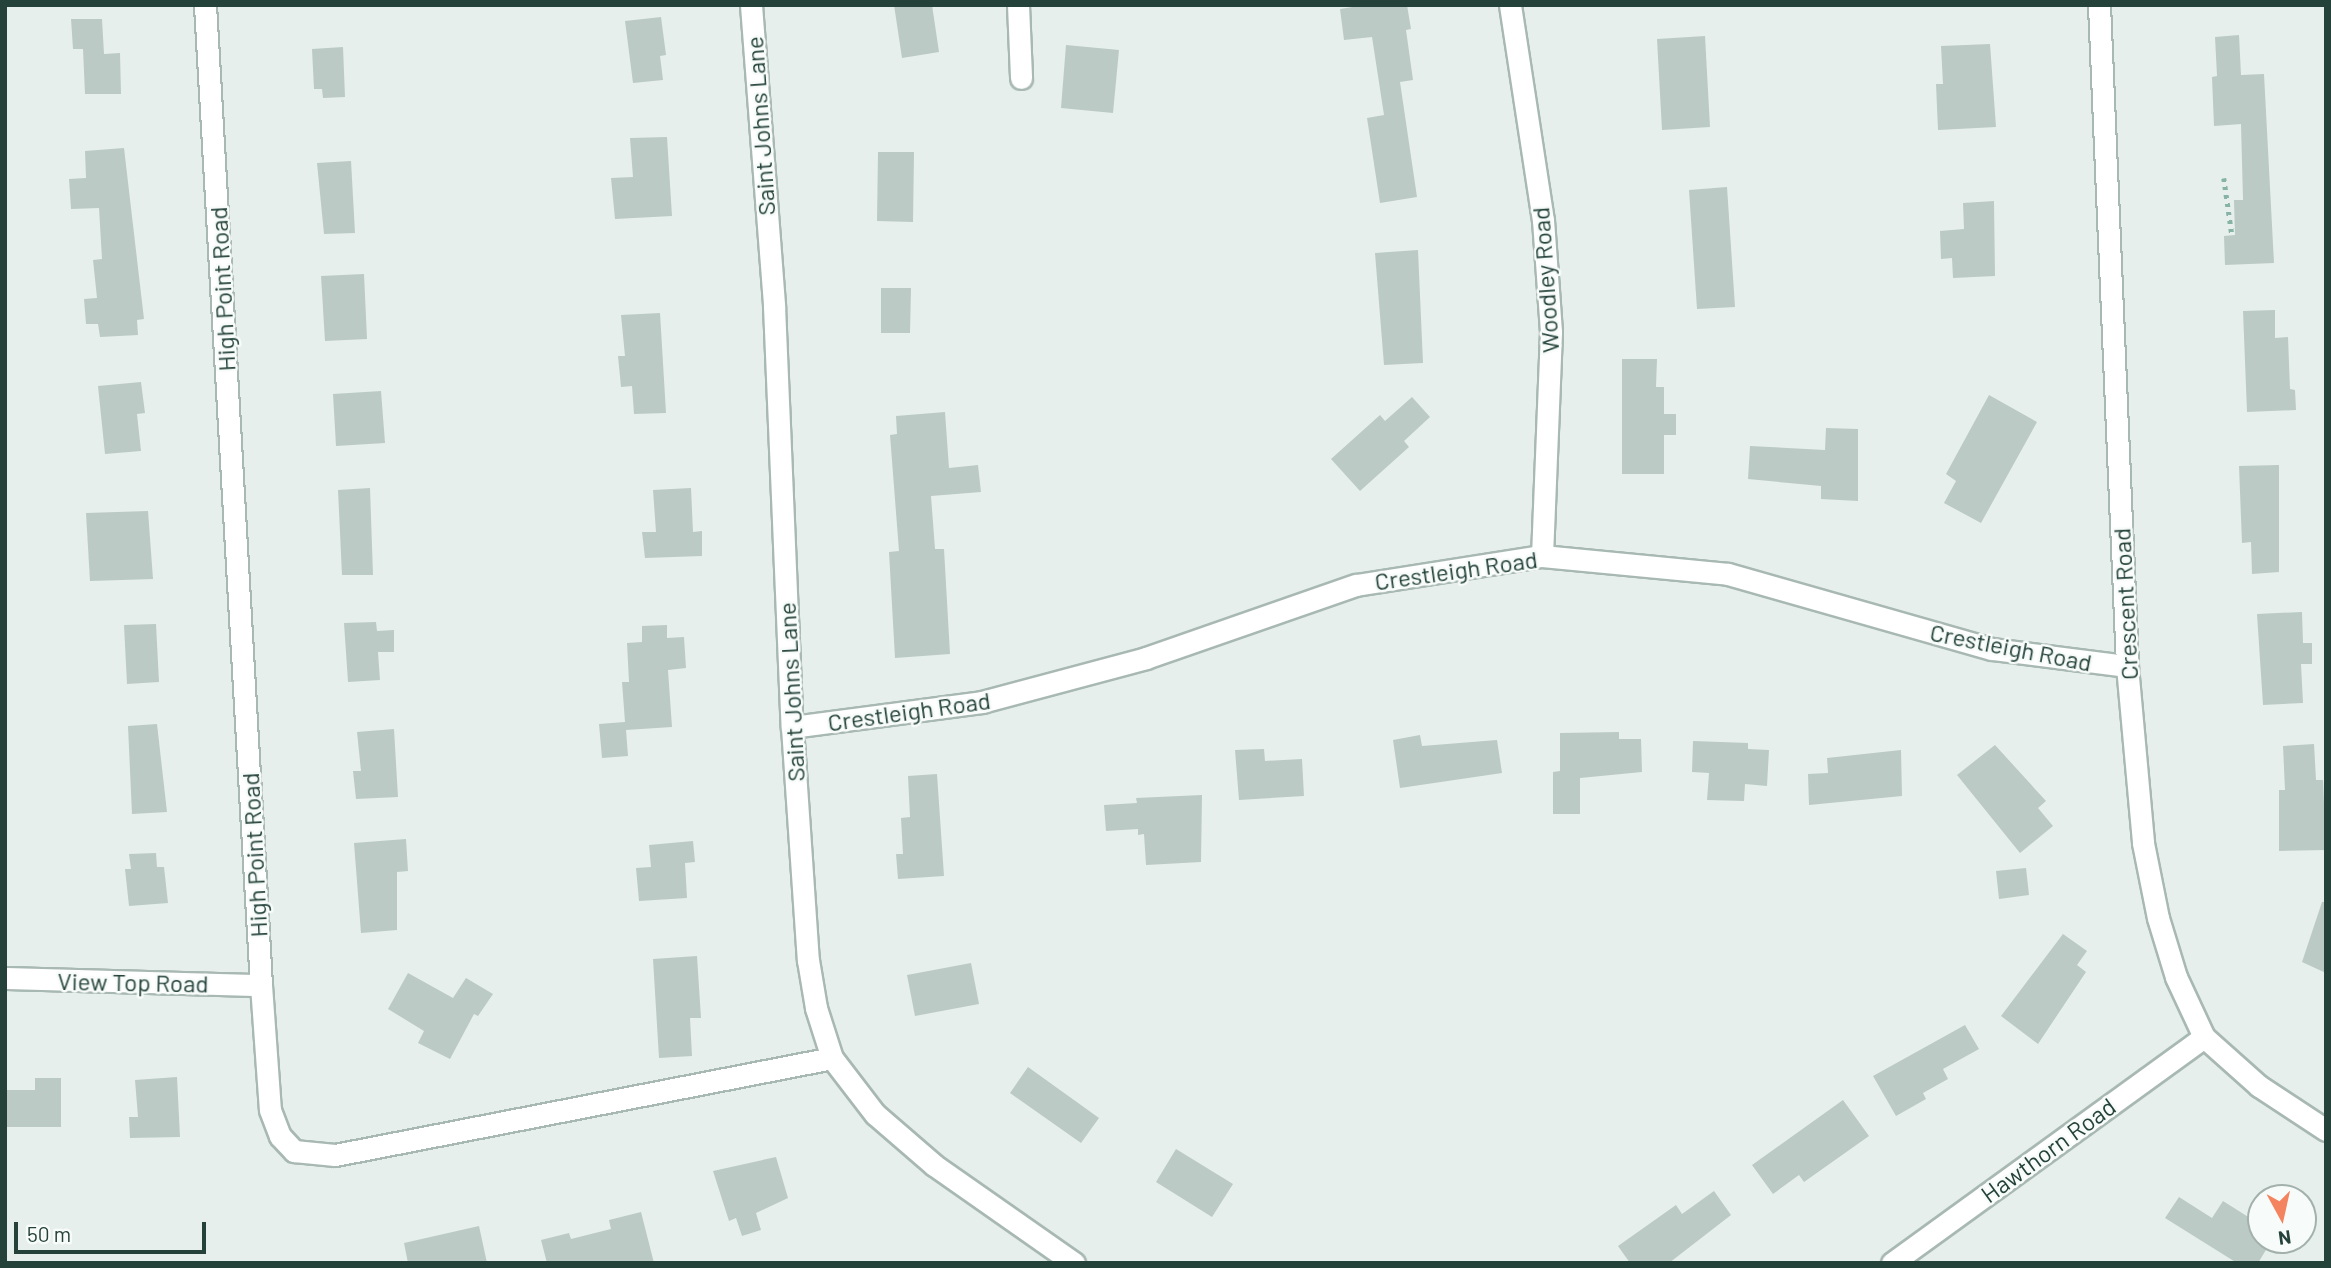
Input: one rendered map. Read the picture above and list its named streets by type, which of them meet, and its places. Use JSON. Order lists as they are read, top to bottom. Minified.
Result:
{"streets":{"street":["Saint Johns Lane","Woodley Road","High Point Road","Crestleigh Road","Crescent Road","View Top Road","Hawthorn Road"]},"crossings":[["Saint Johns Lane","High Point Road"],["Saint Johns Lane","Crestleigh Road"],["Woodley Road","Crestleigh Road"],["High Point Road","View Top Road"],["Crestleigh Road","Crescent Road"],["Crescent Road","Hawthorn Road"]],"scale_bar":"50 m","north":"bottom"}
